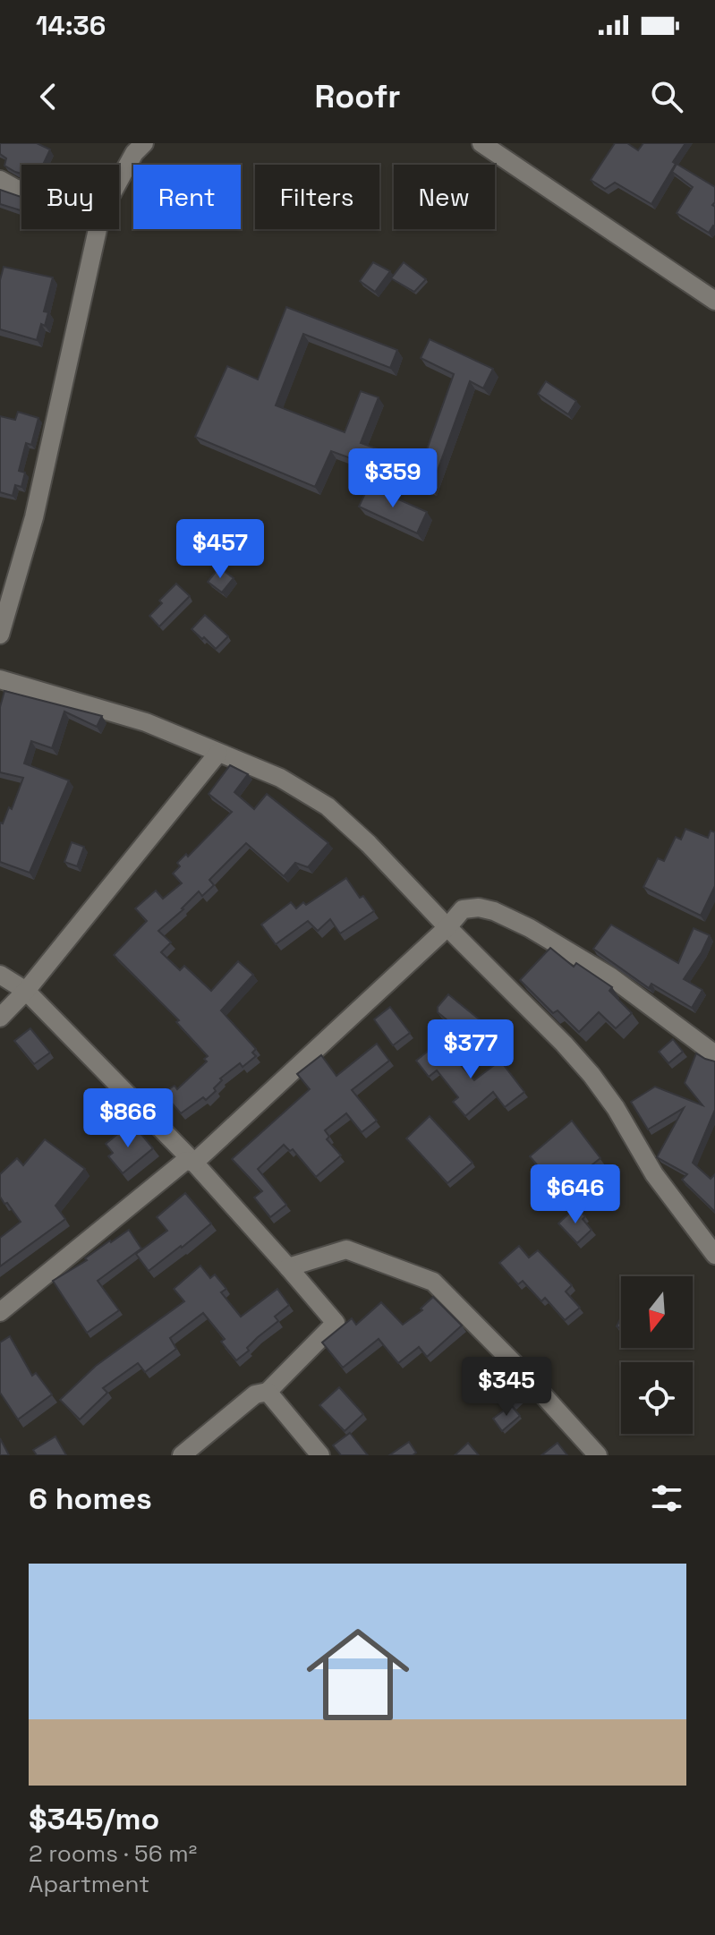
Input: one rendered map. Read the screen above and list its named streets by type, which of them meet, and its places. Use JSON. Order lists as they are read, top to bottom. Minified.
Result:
{"north":"bottom","page":{"status":"14:36","header":"Roofr","chip":["Buy","Rent","Filters","New"],"price":["$359","$457","$377","$866","$646","$345"],"heading":"6 homes","list":[{"name":"$345/mo","note":"2 rooms · 56 m² · Apartment"}]}}
